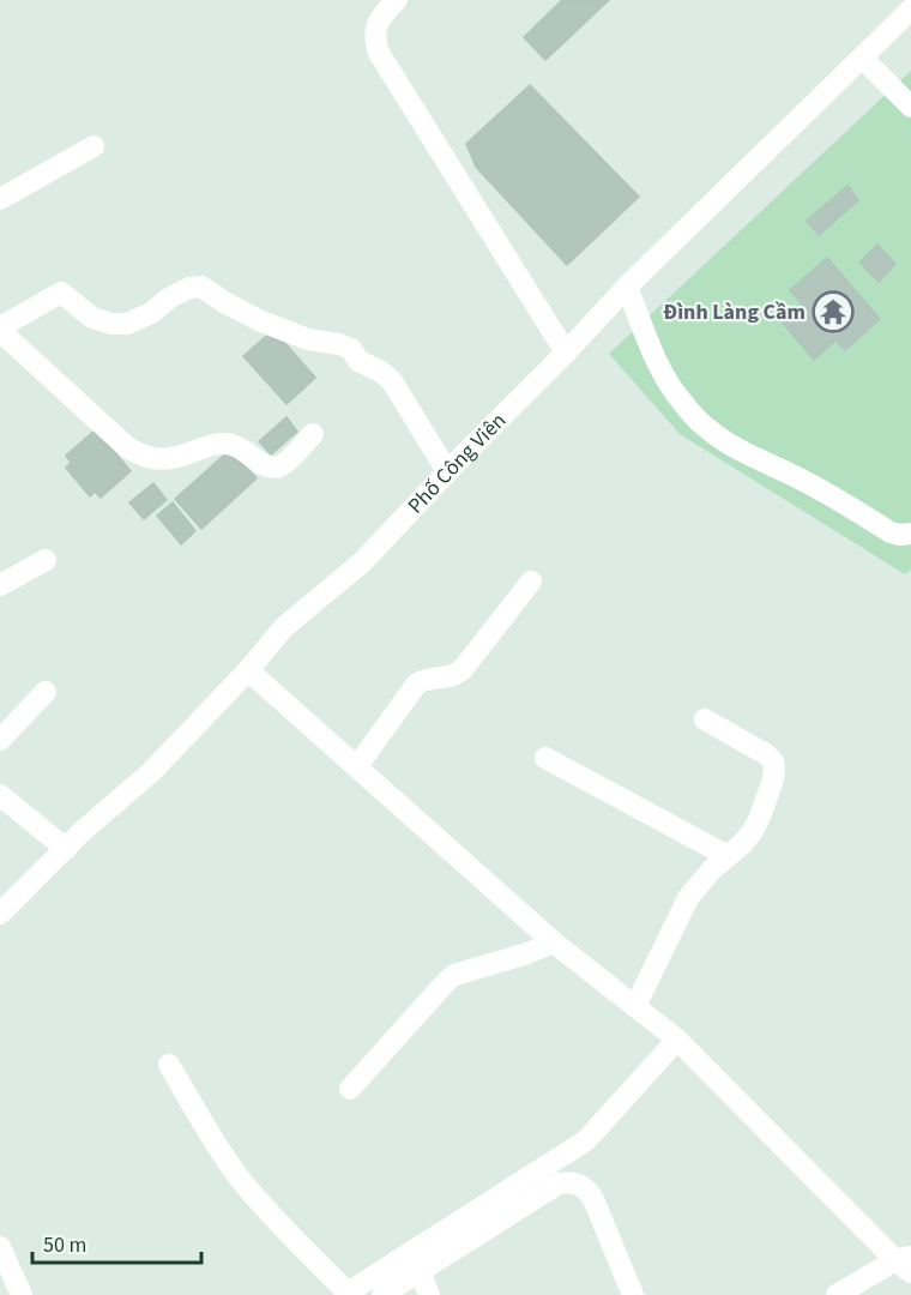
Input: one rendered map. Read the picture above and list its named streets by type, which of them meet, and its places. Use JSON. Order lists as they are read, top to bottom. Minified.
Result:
{"streets":{"street":["Phố Công Viên"]},"places":{"temple":["Đình Làng Cầm"]},"scale_bar":"50 m"}
